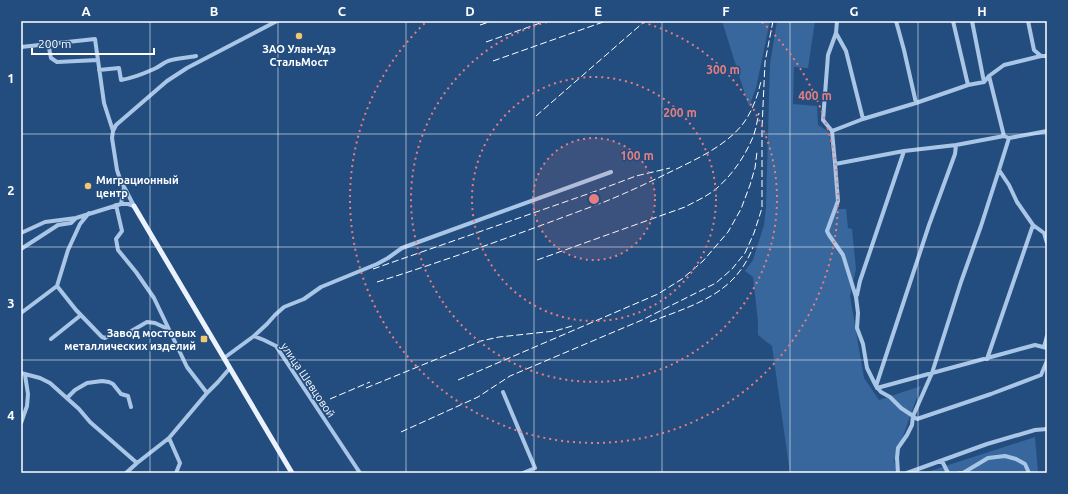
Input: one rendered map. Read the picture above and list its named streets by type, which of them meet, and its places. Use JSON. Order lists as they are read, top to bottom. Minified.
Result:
{"streets":{"street":["улица Шевцовой"]},"places":{"other":["ЗАО Улан-Удэ СтальМост","Миграционный центр"],"transit":["Завод мостовых металлических изделий"]},"scale_bar":"200 m","grid":{"columns":["A","B","C","D","E","F","G","H"],"rows":["1","2","3","4"]},"rings":["300 m","400 m","200 m","100 m"]}
